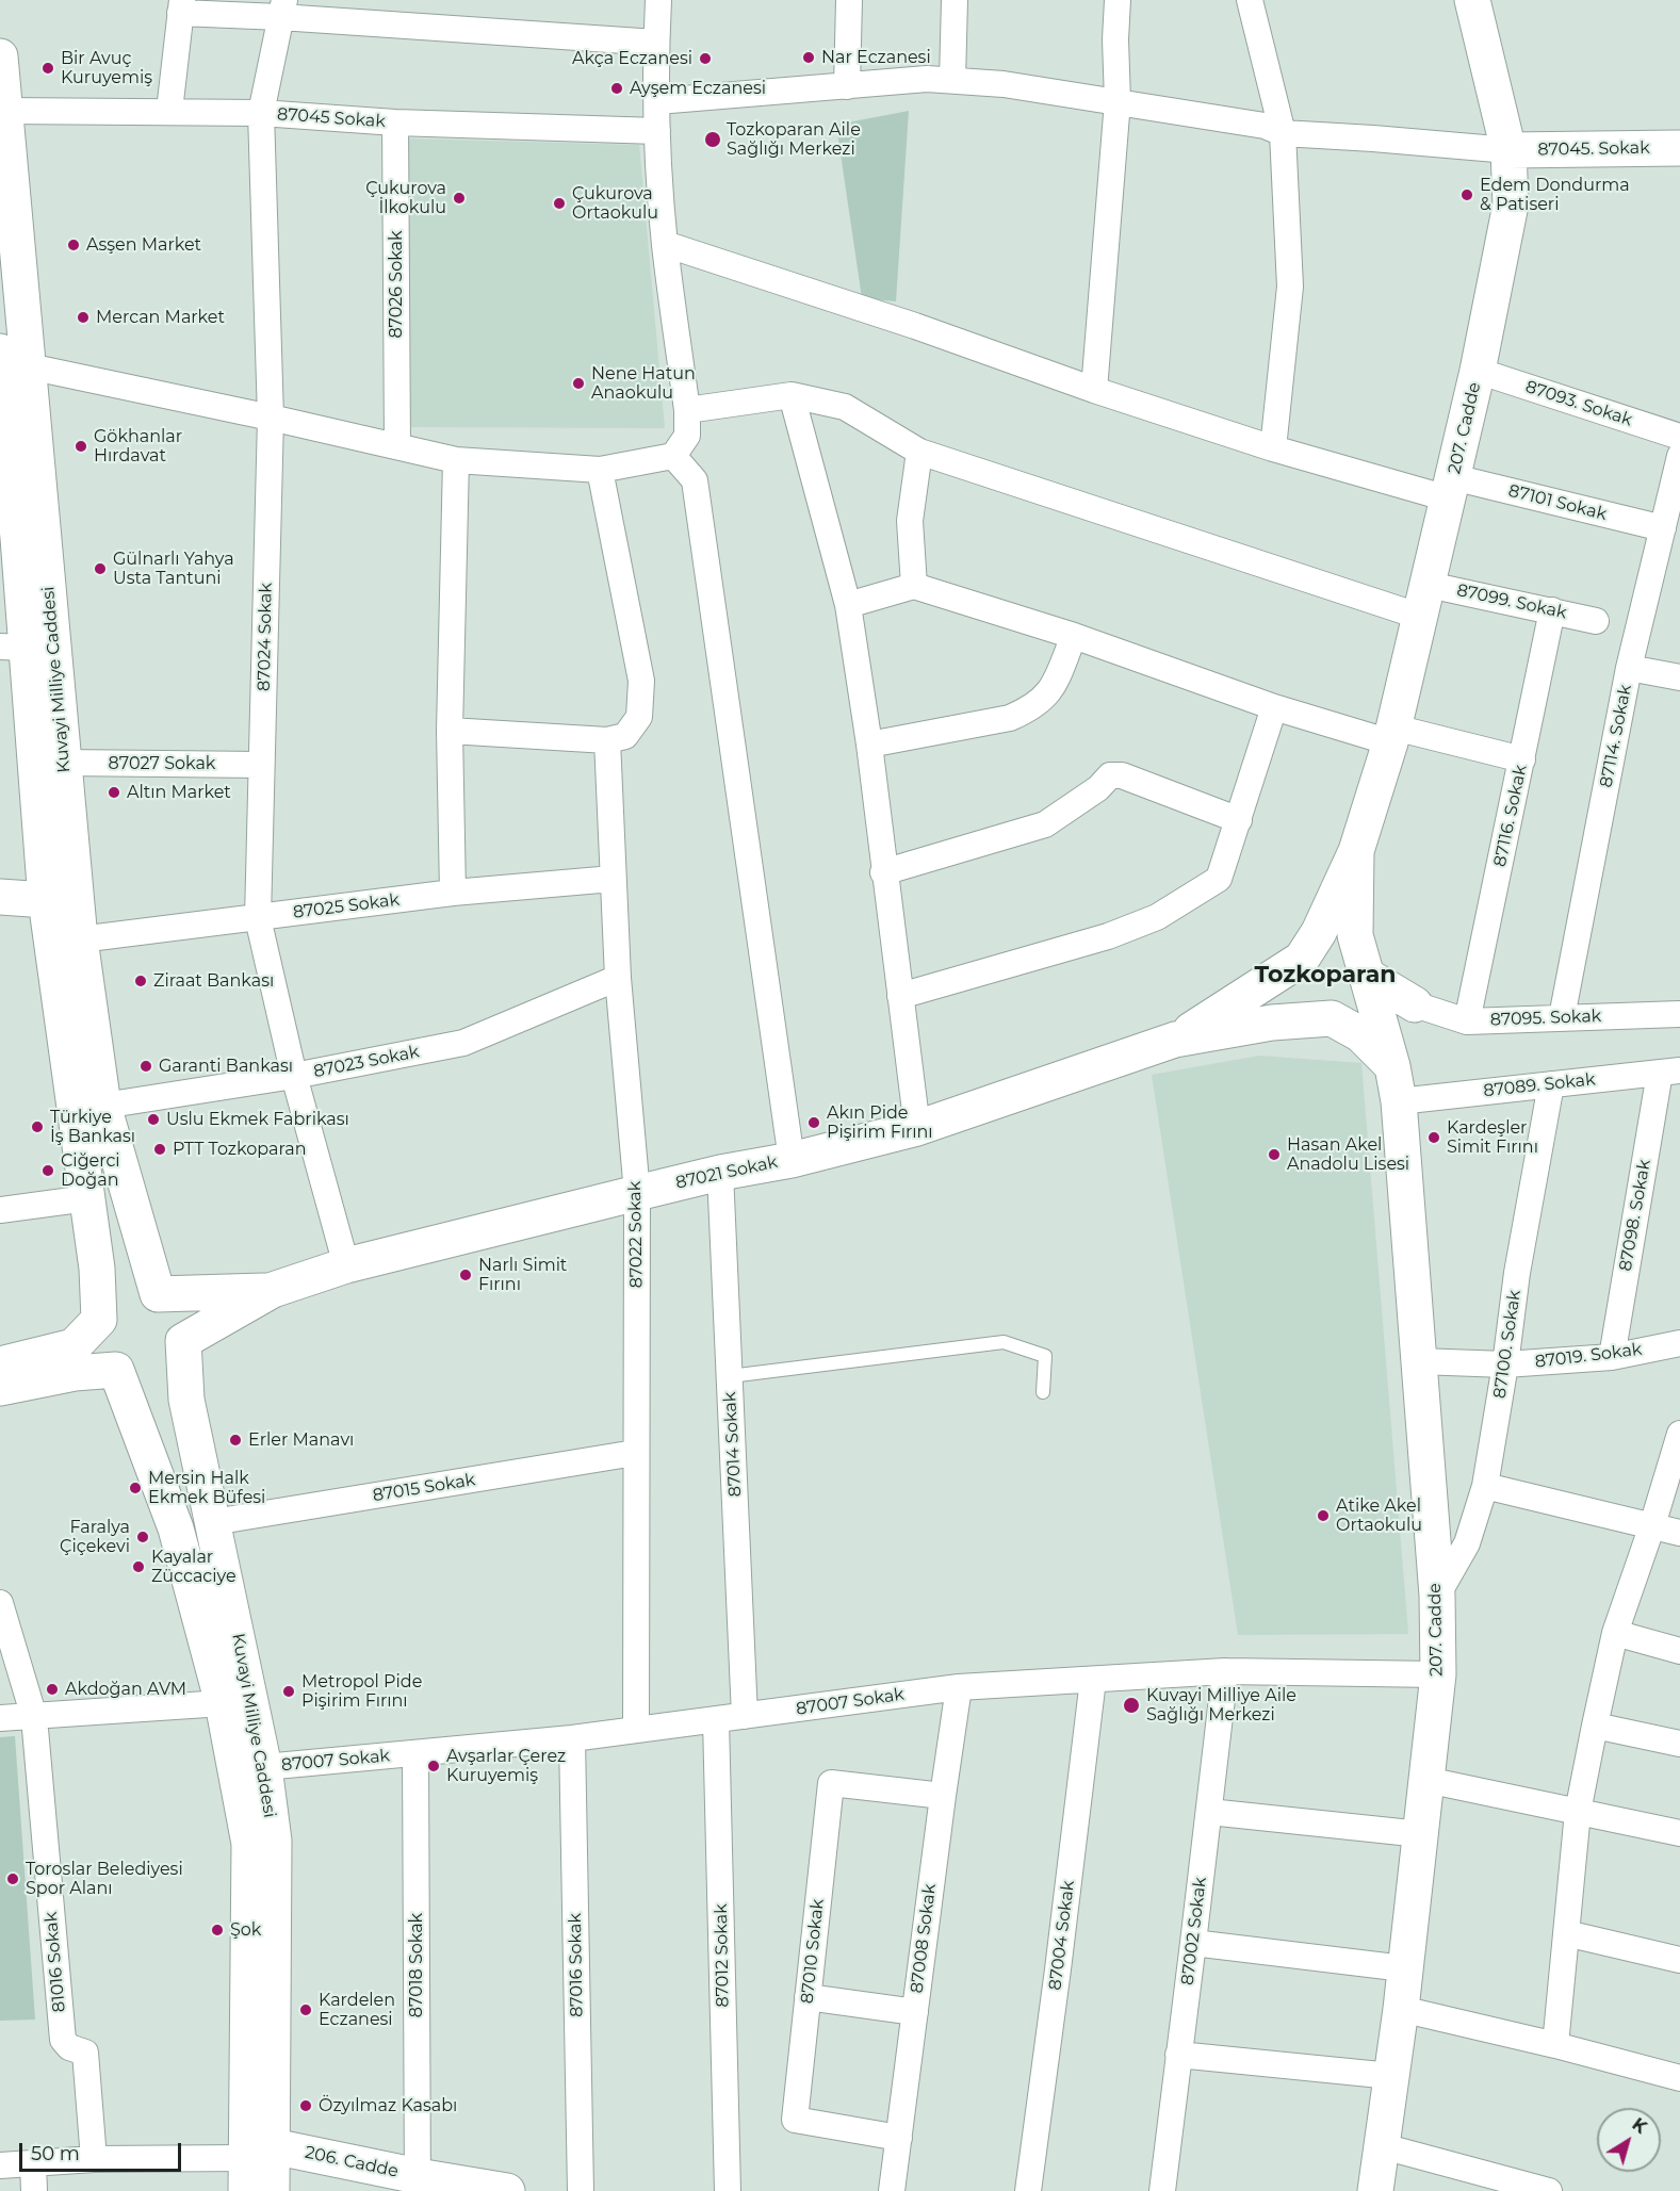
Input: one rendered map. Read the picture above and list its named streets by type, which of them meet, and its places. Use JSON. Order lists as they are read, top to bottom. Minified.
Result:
{"streets":{"street":["87045 Sokak","87045. Sokak","87026 Sokak","87093. Sokak","207. Cadde","87101 Sokak","87099. Sokak","87024 Sokak","Kuvayi Milliye Caddesi","87114. Sokak","87027 Sokak","87116. Sokak","87025 Sokak","87095. Sokak","87023 Sokak","87089. Sokak","87021 Sokak","87098. Sokak","87022 Sokak","87100. Sokak","87019. Sokak","87014 Sokak","87015 Sokak","87007 Sokak","87002 Sokak","87004 Sokak","87008 Sokak","87010 Sokak","87012 Sokak","81016 Sokak","87018 Sokak","87016 Sokak","206. Cadde"]},"crossings":[["87045 Sokak","87026 Sokak"],["87045 Sokak","87024 Sokak"],["87045 Sokak","Kuvayi Milliye Caddesi"],["87045. Sokak","207. Cadde"],["87093. Sokak","207. Cadde"],["207. Cadde","87101 Sokak"],["207. Cadde","87099. Sokak"],["207. Cadde","87089. Sokak"],["207. Cadde","87100. Sokak"],["207. Cadde","87019. Sokak"],["207. Cadde","87007 Sokak"],["87101 Sokak","87114. Sokak"],["87099. Sokak","87116. Sokak"],["87024 Sokak","87027 Sokak"],["87024 Sokak","87025 Sokak"],["87024 Sokak","87023 Sokak"],["87024 Sokak","87021 Sokak"],["Kuvayi Milliye Caddesi","87027 Sokak"],["Kuvayi Milliye Caddesi","87025 Sokak"],["Kuvayi Milliye Caddesi","87023 Sokak"],["Kuvayi Milliye Caddesi","87021 Sokak"],["Kuvayi Milliye Caddesi","87015 Sokak"],["Kuvayi Milliye Caddesi","87007 Sokak"],["Kuvayi Milliye Caddesi","206. Cadde"],["87114. Sokak","87095. Sokak"],["87116. Sokak","87095. Sokak"],["87025 Sokak","87022 Sokak"],["87023 Sokak","87022 Sokak"],["87089. Sokak","87098. Sokak"],["87089. Sokak","87100. Sokak"],["87021 Sokak","87022 Sokak"],["87021 Sokak","87014 Sokak"],["87098. Sokak","87019. Sokak"],["87022 Sokak","87015 Sokak"],["87022 Sokak","87007 Sokak"],["87100. Sokak","87019. Sokak"],["87014 Sokak","87007 Sokak"],["87007 Sokak","87002 Sokak"],["87007 Sokak","87004 Sokak"],["87007 Sokak","87008 Sokak"],["87007 Sokak","87012 Sokak"],["87007 Sokak","87018 Sokak"],["87007 Sokak","87016 Sokak"],["87008 Sokak","87010 Sokak"],["87018 Sokak","206. Cadde"]],"districts":["Tozkoparan"],"places":["Nar Eczanesi","Akça Eczanesi","Bir Avuç Kuruyemiş","Ayşem Eczanesi","Tozkoparan Aile Sağlığı Merkezi","Edem Dondurma & Patiseri","Çukurova İlkokulu","Çukurova Ortaokulu","Asşen Market","Mercan Market","Nene Hatun Anaokulu","Gökhanlar Hırdavat","Gülnarlı Yahya Usta Tantuni","Altın Market","Ziraat Bankası","Garanti Bankası","Uslu Ekmek Fabrikası","Akın Pide Pişirim Fırını","Türkiye İş Bankası","Kardeşler Simit Fırını","PTT Tozkoparan","Hasan Akel Anadolu Lisesi","Ciğerci Doğan","Narlı Simit Fırını","Erler Manavı","Mersin Halk Ekmek Büfesi","Atike Akel Ortaokulu","Faralya Çiçekevi","Kayalar Züccaciye","Akdoğan AVM","Metropol Pide Pişirim Fırını","Kuvayi Milliye Aile Sağlığı Merkezi","Avşarlar Çerez Kuruyemiş","Toroslar Belediyesi Spor Alanı","Şok","Kardelen Eczanesi","Özyılmaz Kasabı"],"scale_bar":"50 m","north":"top right"}
